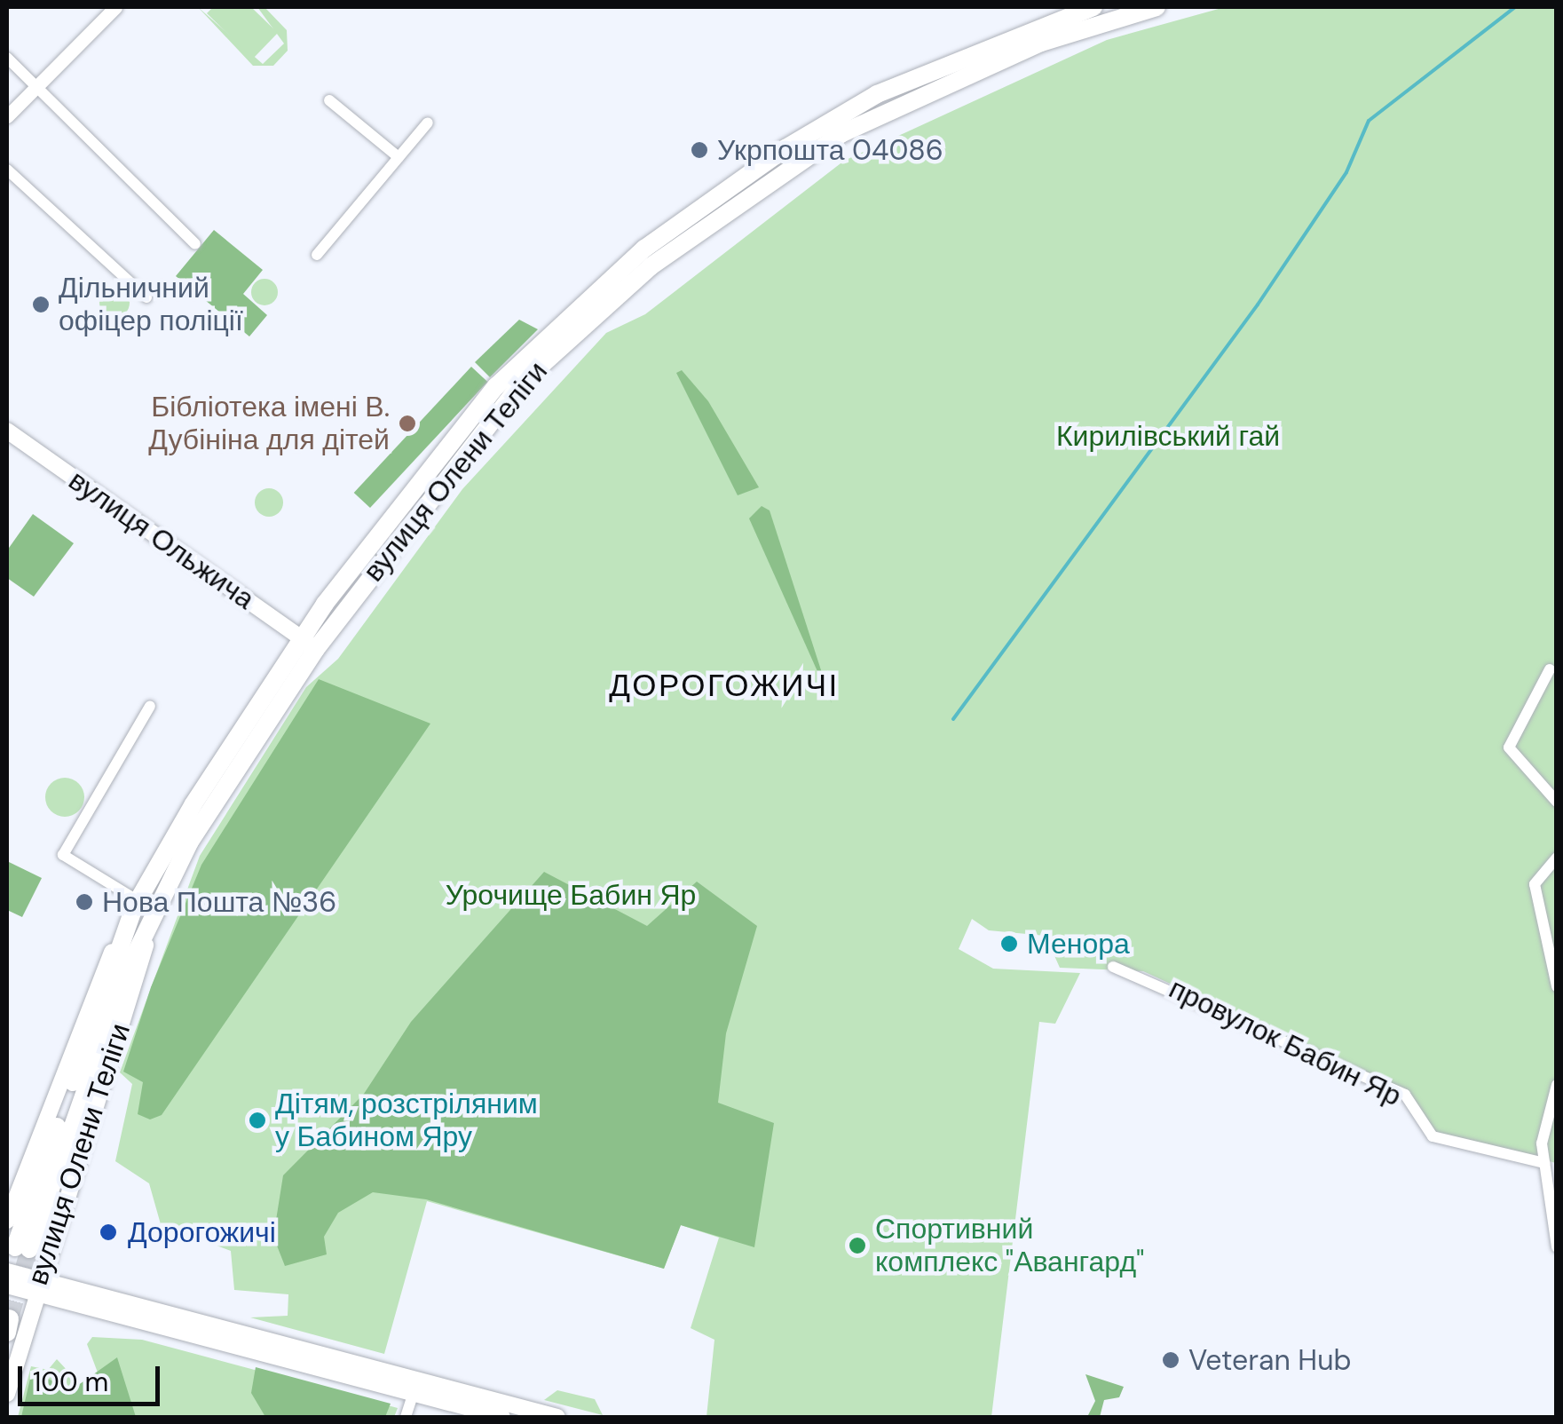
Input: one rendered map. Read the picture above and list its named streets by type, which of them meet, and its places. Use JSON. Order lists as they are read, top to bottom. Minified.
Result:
{"streets":{"main road":["вулиця Олени Теліги","вулиця Ольжича"],"street":["провулок Бабин Яр"]},"crossings":[["вулиця Олени Теліги","вулиця Ольжича"]],"districts":["ДОРОГОЖИЧІ"],"parks":["Кирилівський гай","Урочище Бабин Яр"],"places":["Укрпошта 04086","Дільничний офіцер поліції","Бібліотека імені В. Дубініна для дітей","Нова Пошта №36","Менора","Дітям, розстріляним у Бабином Яру","Дорогожичі","Спортивний комплекс \"Авангард\"","Veteran Hub"],"scale_bar":"100 m"}
